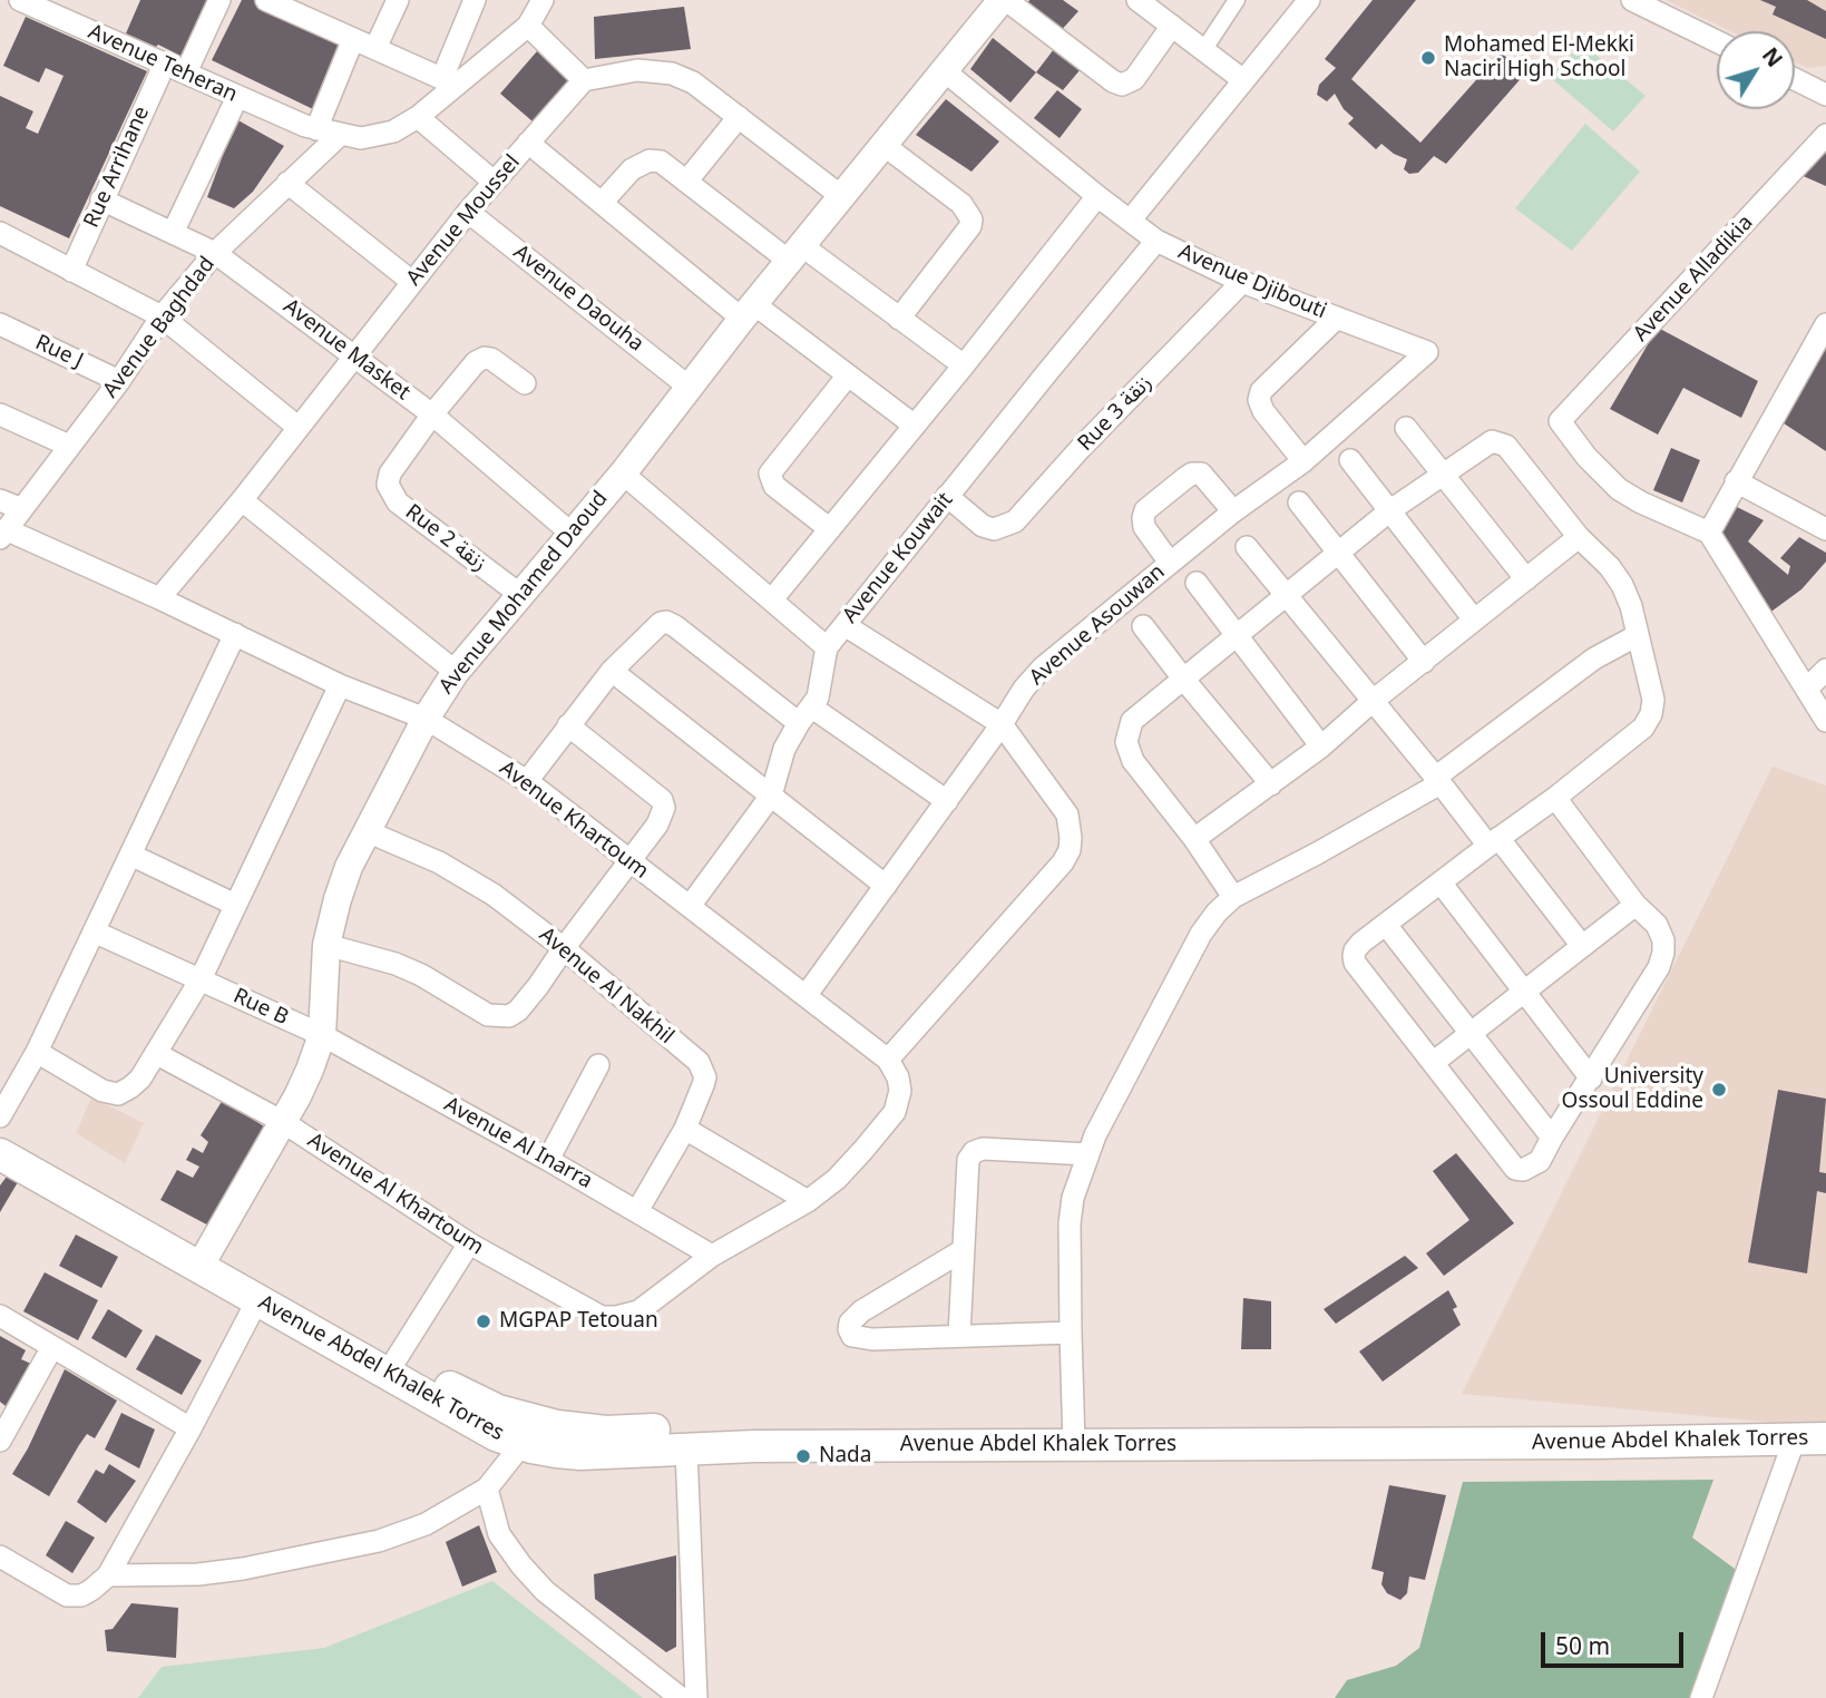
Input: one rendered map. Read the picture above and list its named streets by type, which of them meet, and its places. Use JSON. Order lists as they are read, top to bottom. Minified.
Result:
{"streets":{"main road":["Avenue Abdel Khalek Torres"],"street":["Avenue Teheran","Rue Arrihane","Avenue Moussel","Avenue Alladikia","Avenue Djibouti","Avenue Daouha","Avenue Baghdad","Avenue Masket","Rue J","Rue 3 زنقة","Rue 2 زنقة","Avenue Kouwait","Avenue Mohamed Daoud","Avenue Asouwan","Avenue Khartoum","Avenue Al Nakhil","Rue B","Avenue Al Inarra","Avenue Al Khartoum"]},"crossings":[["Avenue Teheran","Rue Arrihane"],["Avenue Teheran","Avenue Baghdad"],["Rue Arrihane","Avenue Masket"],["Avenue Moussel","Avenue Daouha"],["Avenue Moussel","Avenue Masket"],["Avenue Moussel","Avenue Khartoum"],["Avenue Djibouti","Rue 3 زنقة"],["Avenue Djibouti","Avenue Kouwait"],["Avenue Djibouti","Avenue Mohamed Daoud"],["Avenue Djibouti","Avenue Asouwan"],["Avenue Daouha","Avenue Mohamed Daoud"],["Avenue Baghdad","Avenue Masket"],["Avenue Baghdad","Rue J"],["Avenue Baghdad","Avenue Khartoum"],["Avenue Masket","Rue 2 زنقة"],["Avenue Masket","Avenue Mohamed Daoud"],["Rue 3 زنقة","Avenue Kouwait"],["Rue 2 زنقة","Avenue Mohamed Daoud"],["Avenue Kouwait","Avenue Khartoum"],["Avenue Mohamed Daoud","Avenue Khartoum"],["Avenue Mohamed Daoud","Avenue Al Nakhil"],["Avenue Mohamed Daoud","Rue B"],["Avenue Mohamed Daoud","Avenue Al Inarra"],["Avenue Mohamed Daoud","Avenue Al Khartoum"],["Avenue Mohamed Daoud","Avenue Abdel Khalek Torres"],["Avenue Asouwan","Avenue Khartoum"],["Avenue Al Nakhil","Avenue Al Inarra"],["Rue B","Avenue Al Inarra"],["Avenue Al Inarra","Avenue Al Khartoum"]],"places":["Mohamed El-Mekki Naciri High School","University Ossoul Eddine","MGPAP Tetouan","Nada"],"scale_bar":"50 m","north":"top right"}
